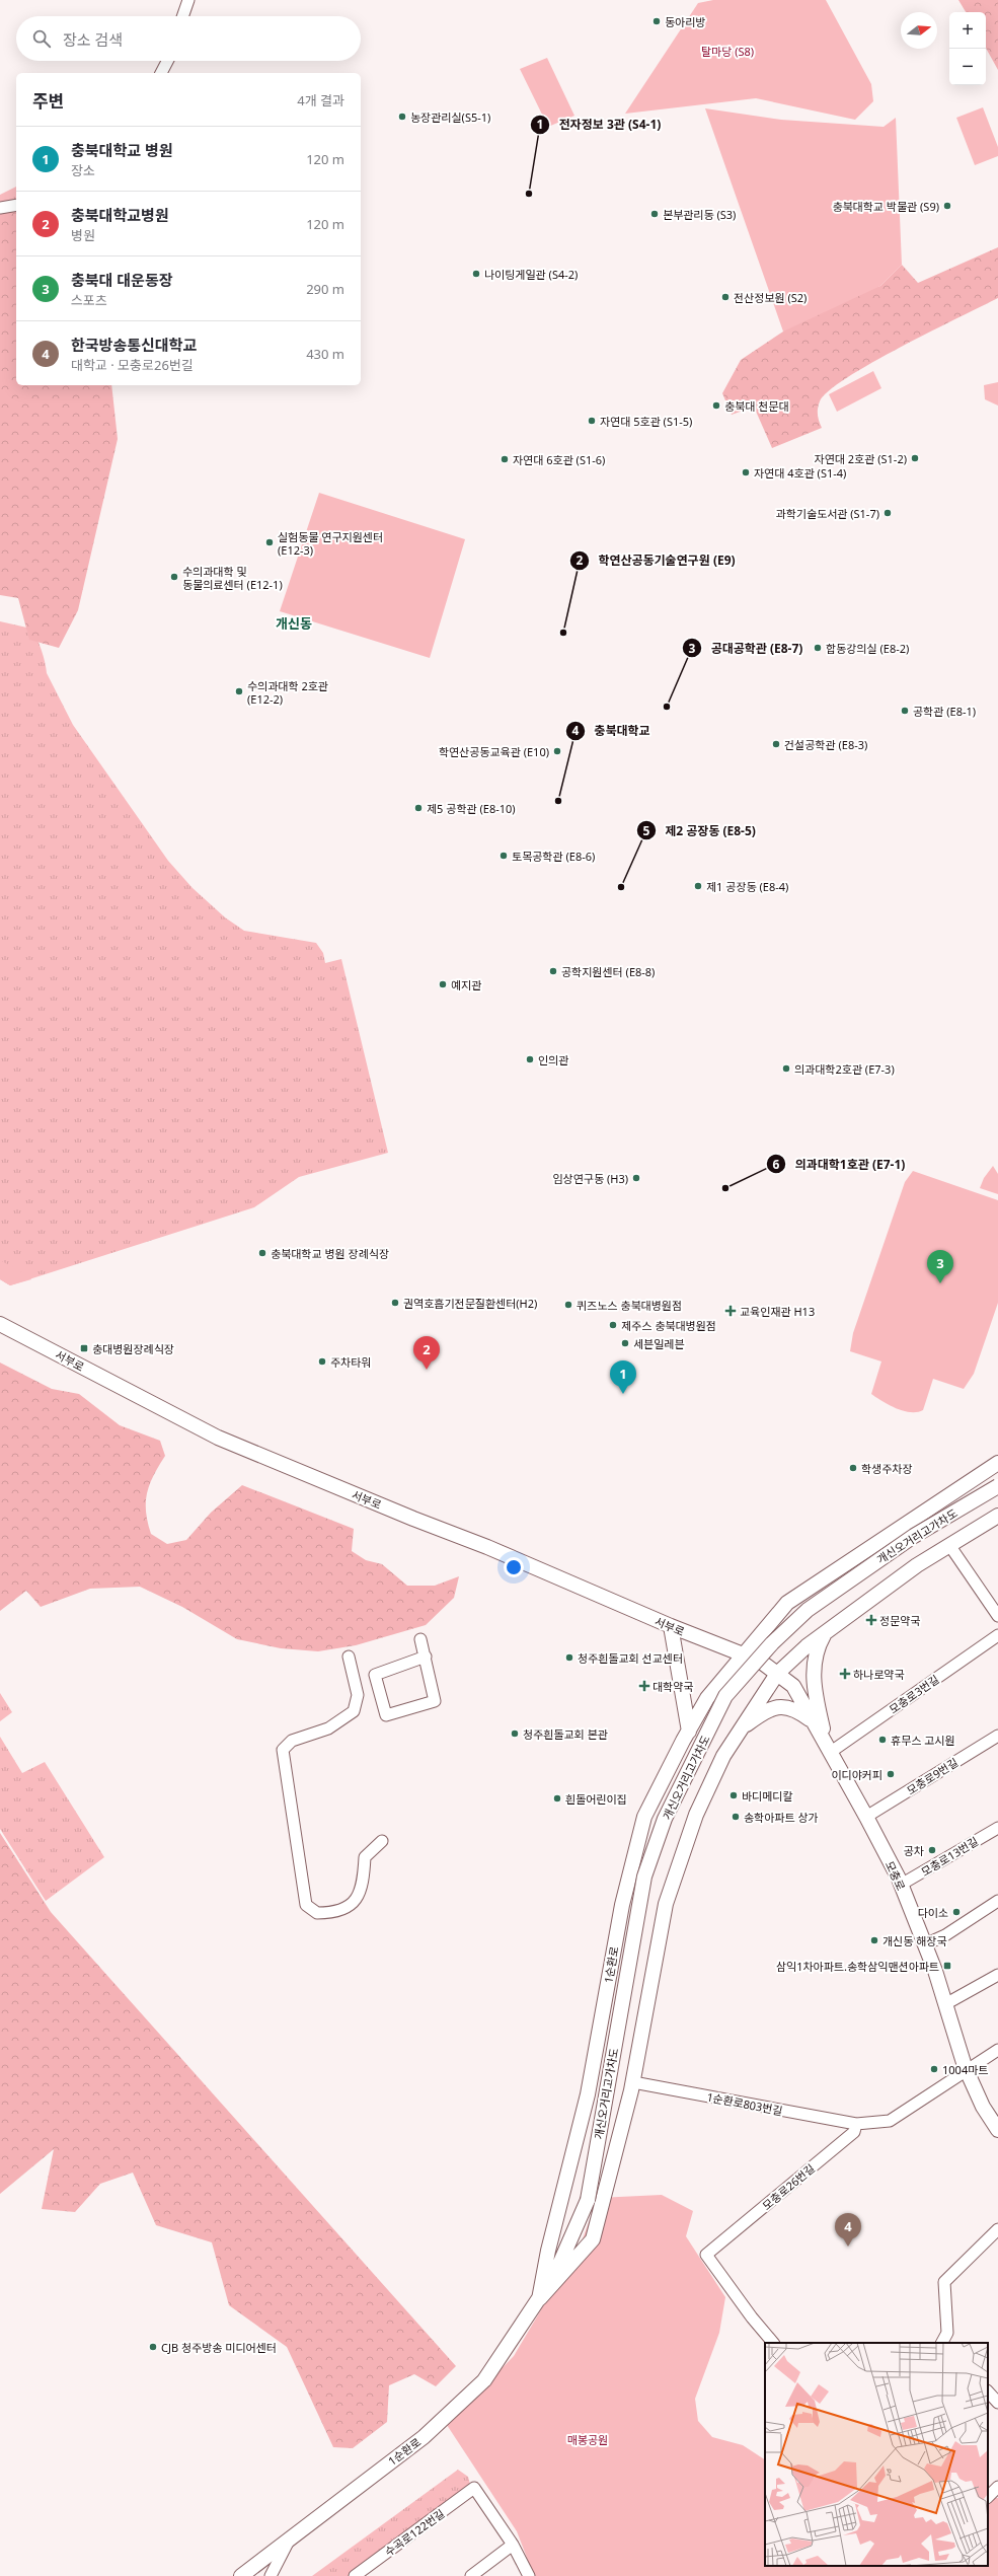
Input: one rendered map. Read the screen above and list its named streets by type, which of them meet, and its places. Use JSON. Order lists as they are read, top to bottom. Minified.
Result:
{"streets":{"main road":["서부로","개신오거리고가차도","모충로","1순환로"],"street":["모충로3번길","모충로9번길","모충로13번길","1순환로803번길","모충로26번길","수곡로122번길"]},"crossings":[["서부로","모충로"],["서부로","1순환로"],["개신오거리고가차도","1순환로"],["모충로3번길","모충로"],["모충로9번길","모충로"],["모충로13번길","모충로"],["모충로","1순환로"],["1순환로803번길","모충로26번길"]],"districts":["개신동"],"parks":["탈마당 (S8)","매봉공원"],"places":{"other":["동아리방","농장관리실(S5-1)","전자정보 3관 (S4-1)","충북대학교 박물관 (S9)","본부관리동 (S3)","나이팅게일관 (S4-2)","전산정보원 (S2)","충북대 천문대","자연대 5호관 (S1-5)","자연대 2호관 (S1-2)","자연대 6호관 (S1-6)","자연대 4호관 (S1-4)","과학기술도서관 (S1-7)","실험동물 연구지원센터 (E12-3)","수의과대학 및 동물의료센터 (E12-1)","학연산공동기술연구원 (E9)","합동강의실 (E8-2)","수의과대학 2호관 (E12-2)","공대공학관 (E8-7)","공학관 (E8-1)","건설공학관 (E8-3)","학연산공동교육관 (E10)","충북대학교","제5 공학관 (E8-10)","토목공학관 (E8-6)","제1 공장동 (E8-4)","제2 공장동 (E8-5)","공학지원센터 (E8-8)","예지관","인의관","의과대학2호관 (E7-3)","임상연구동 (H3)","의과대학1호관 (E7-1)","충북대학교 병원 장례식장","권역호흡기전문질환센터(H2)","퀴즈노스 충북대병원점","제주스 충북대병원점","세븐일레븐","주차타워","학생주차장","청주흰돌교회 선교센터","청주흰돌교회 본관","휴무스 고시원","이디야커피","바디메디칼","흰돌어린이집","송학아파트 상가","공차","다이소","개신동 해장국","1004마트","CJB 청주방송 미디어센터"],"health":["교육인재관 H13","정문약국","하나로약국","대학약국"],"transit":["충대병원장례식장","삼익1차아파트.송학삼익맨션아파트"]},"north":"right","page":{"map_buttons":["+","−"],"search":"장소 검색","heading":["주변","4개 결과"],"list":[{"mark":"1","name":"충북대학교 병원","note":"장소","value":"120 m"},{"mark":"2","name":"충북대학교병원","note":"병원","value":"120 m"},{"mark":"3","name":"충북대 대운동장","note":"스포츠","value":"290 m"},{"mark":"4","name":"한국방송통신대학교","note":"대학교 · 모충로26번길","value":"430 m"}],"pins":["3","2","1","4"]}}
